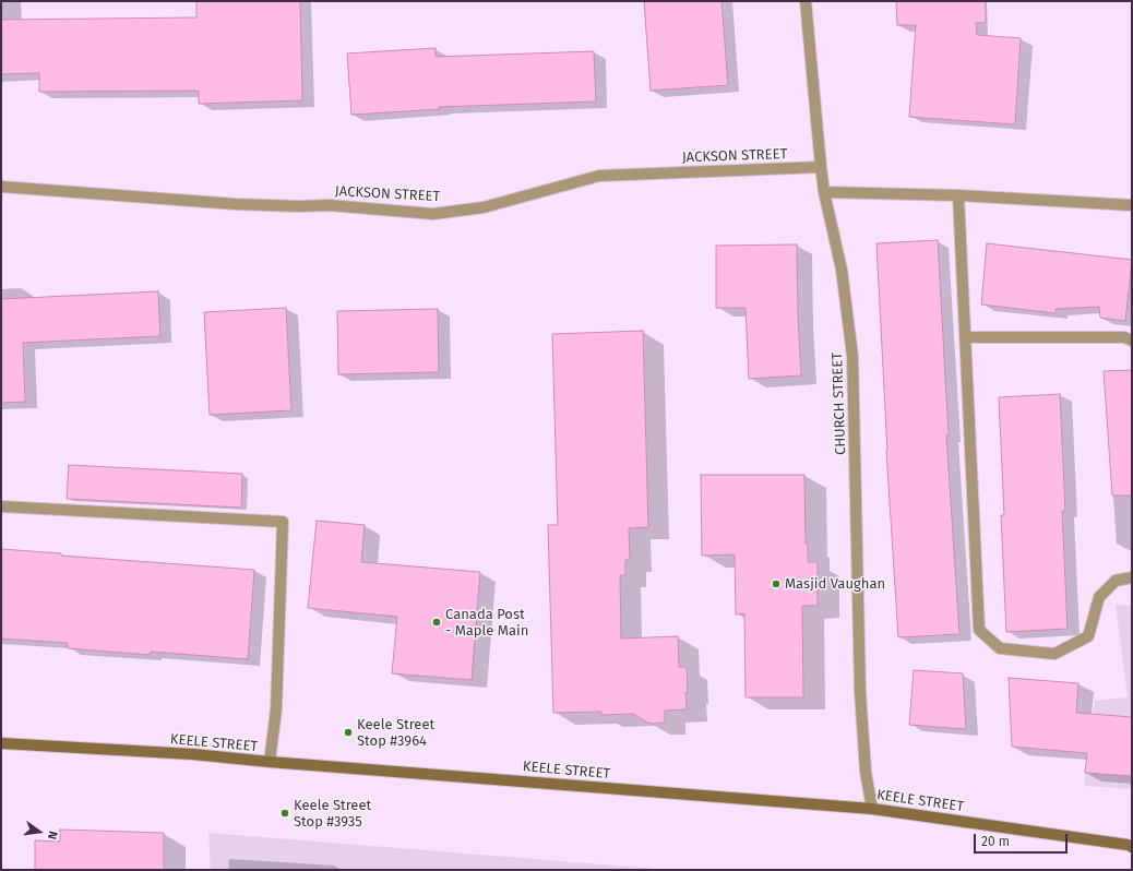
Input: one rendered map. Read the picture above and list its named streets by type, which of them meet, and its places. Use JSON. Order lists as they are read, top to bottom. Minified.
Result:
{"streets":{"main road":["KEELE STREET"],"street":["JACKSON STREET","CHURCH STREET"]},"crossings":[["JACKSON STREET","CHURCH STREET"],["CHURCH STREET","KEELE STREET"]],"places":["Masjid Vaughan","Canada Post - Maple Main","Keele Street Stop #3964","Keele Street Stop #3935"],"scale_bar":"20 m","north":"right"}
